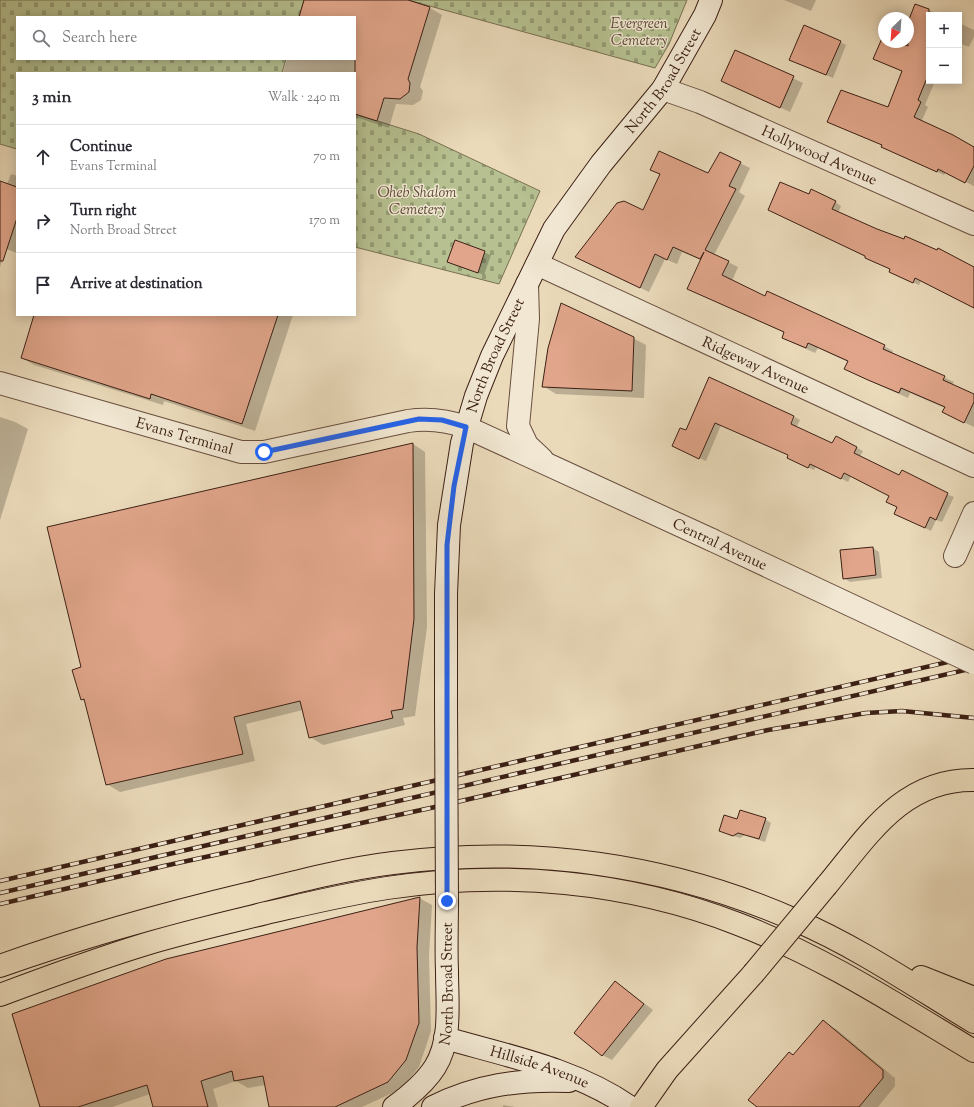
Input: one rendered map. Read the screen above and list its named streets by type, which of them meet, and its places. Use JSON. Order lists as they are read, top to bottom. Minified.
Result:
{"streets":{"street":["North Broad Street","Hollywood Avenue","Ridgeway Avenue","Evans Terminal","Central Avenue","Hillside Avenue"]},"crossings":[["North Broad Street","Hollywood Avenue"],["North Broad Street","Ridgeway Avenue"],["North Broad Street","Evans Terminal"],["North Broad Street","Central Avenue"],["North Broad Street","Hillside Avenue"],["Evans Terminal","Central Avenue"]],"parks":["Evergreen Cemetery","Oheb Shalom Cemetery"],"north":"bottom left","page":{"map_buttons":["+","−"],"search":"Search here","heading":["3 min","Walk · 240 m"],"list":[["Continue","Evans Terminal","70 m"],["Turn right","North Broad Street","170 m"],"Arrive at destination"]}}
